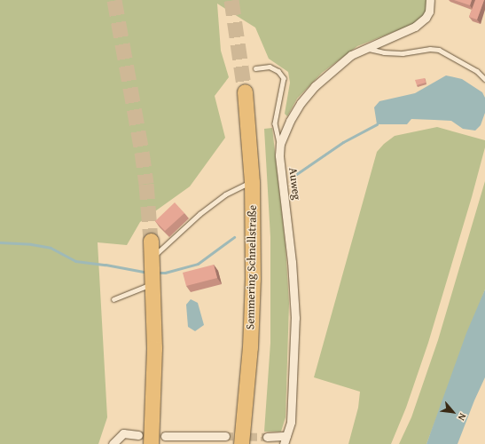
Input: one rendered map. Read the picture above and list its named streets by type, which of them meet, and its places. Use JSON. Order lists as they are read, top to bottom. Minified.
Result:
{"streets":{"highway":["Semmering Schnellstraße"],"street":["Auweg"]},"north":"bottom right"}
